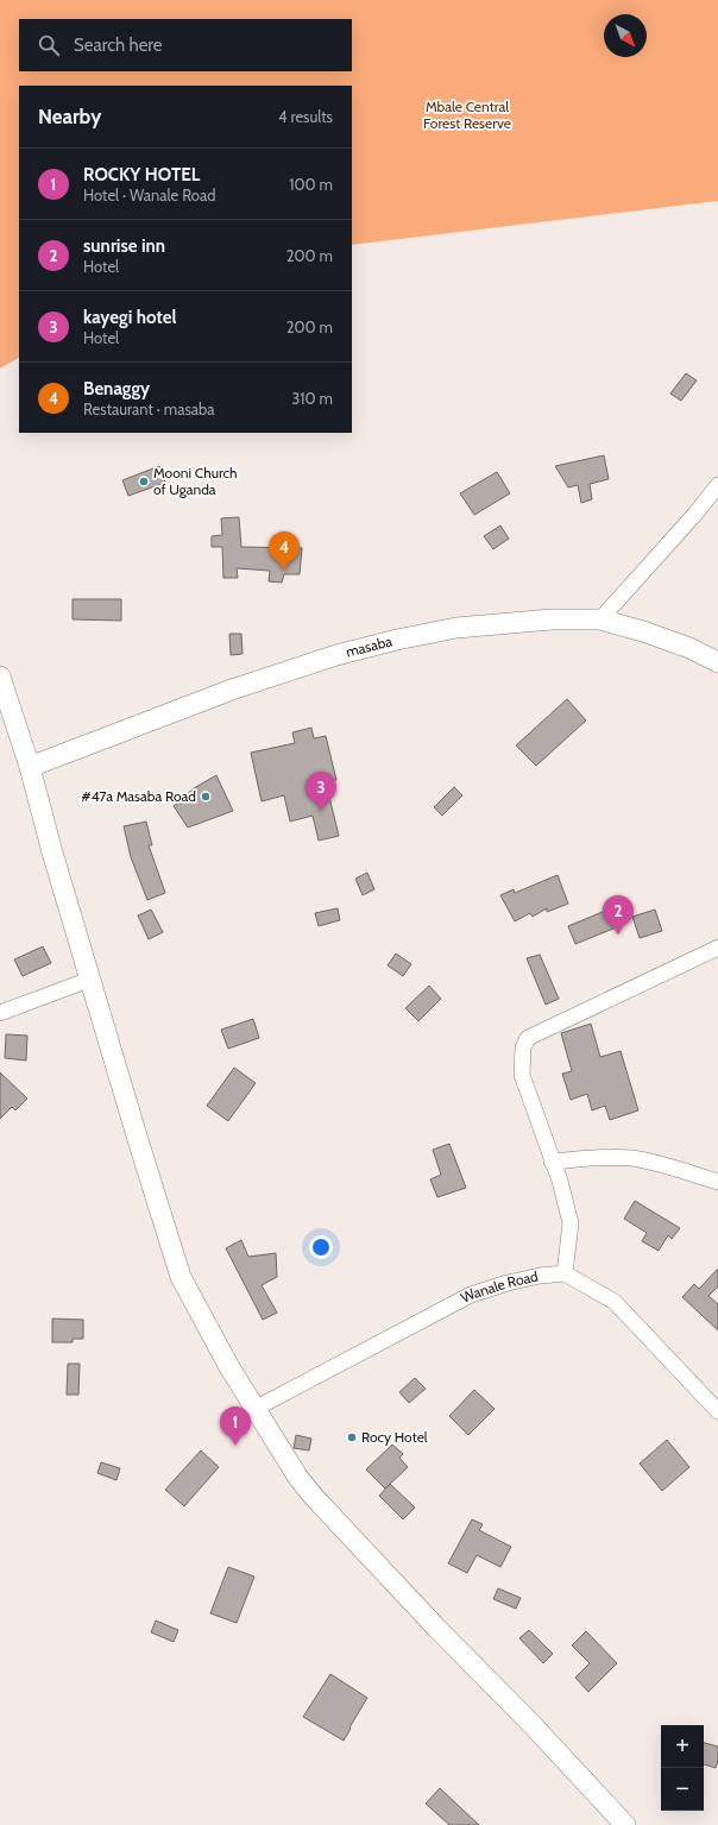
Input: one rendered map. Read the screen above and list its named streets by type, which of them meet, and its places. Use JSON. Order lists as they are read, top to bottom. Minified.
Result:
{"streets":{"street":["masaba","Wanale Road"]},"parks":["Mbale Central Forest Reserve"],"places":["Mooni Church of Uganda","#47a Masaba Road","Rocy Hotel"],"north":"bottom right","page":{"search":"Search here","heading":["Nearby","4 results"],"list":[{"mark":"1","name":"ROCKY HOTEL","note":"Hotel · Wanale Road","value":"100 m"},{"mark":"2","name":"sunrise inn","note":"Hotel","value":"200 m"},{"mark":"3","name":"kayegi hotel","note":"Hotel","value":"200 m"},{"mark":"4","name":"Benaggy","note":"Restaurant · masaba","value":"310 m"}],"pins":["4","3","2","1"],"map_buttons":["+","−"]}}
